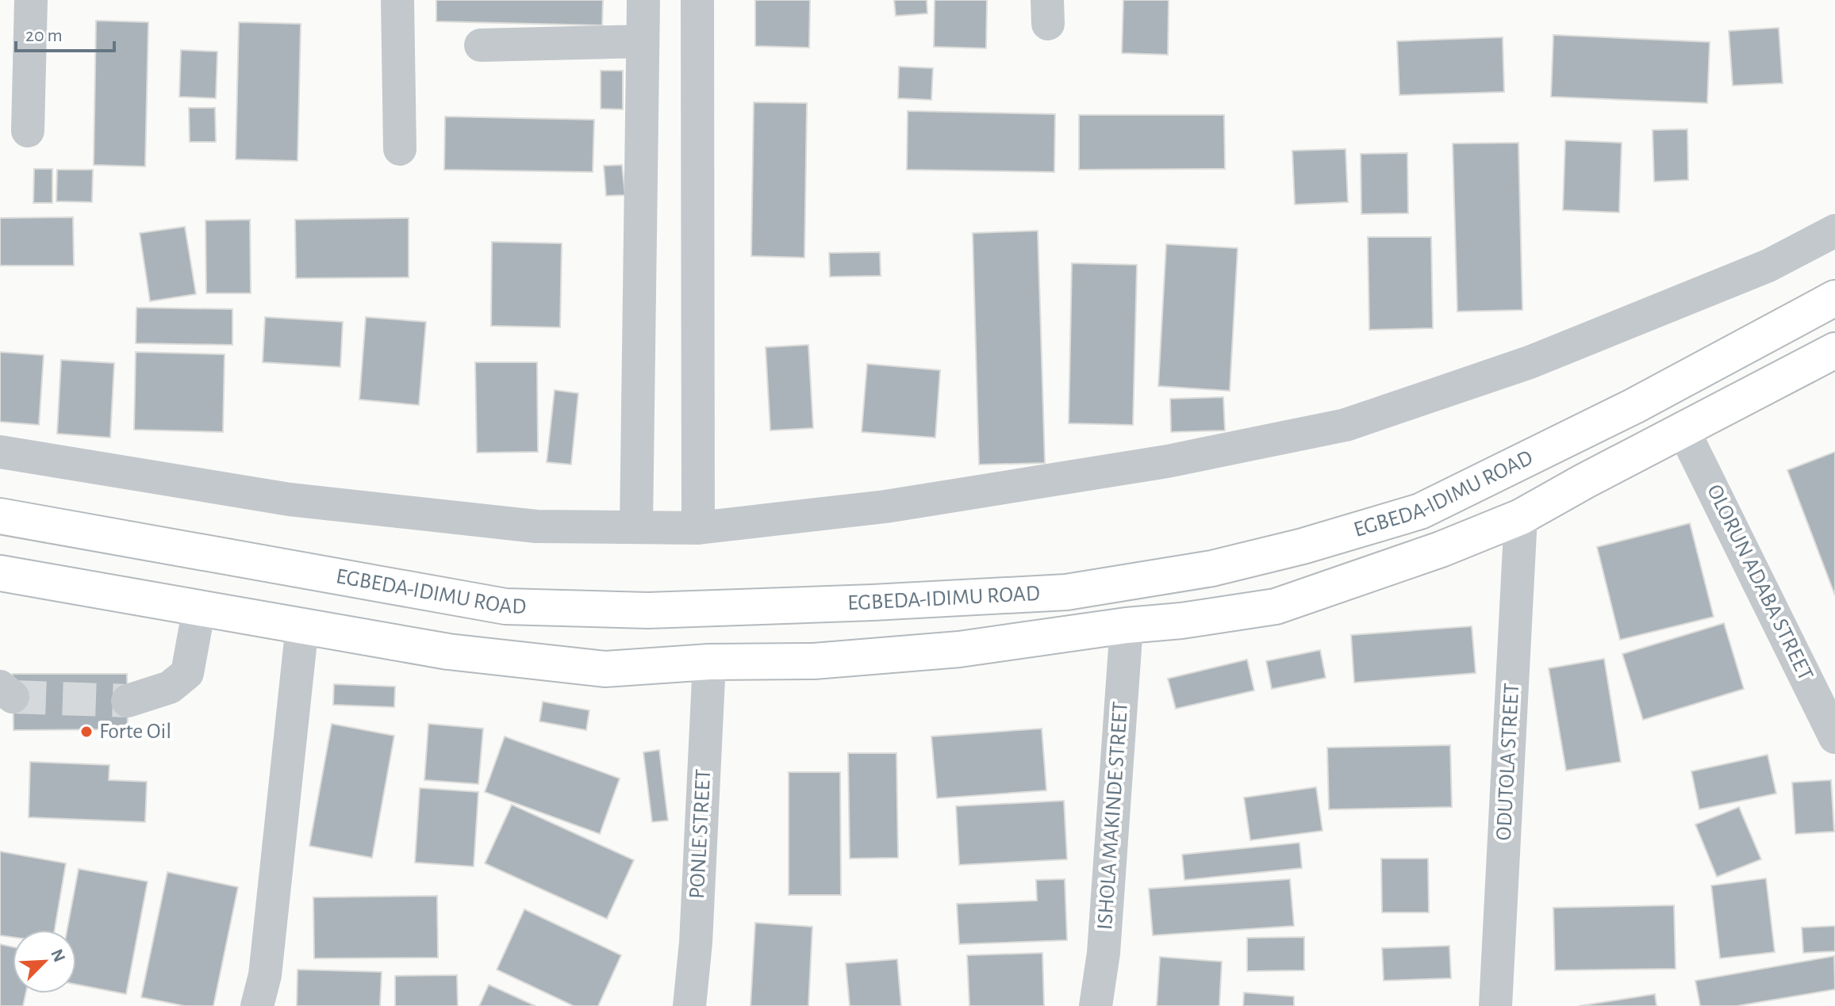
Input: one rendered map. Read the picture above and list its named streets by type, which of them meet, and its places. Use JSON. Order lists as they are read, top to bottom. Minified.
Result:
{"streets":{"main road":["EGBEDA-IDIMU ROAD"],"street":["OLORUN ADABA STREET","ODUTOLA STREET","ISHOLA MAKINDE STREET","PONLE STREET"]},"crossings":[["EGBEDA-IDIMU ROAD","OLORUN ADABA STREET"],["EGBEDA-IDIMU ROAD","ODUTOLA STREET"],["EGBEDA-IDIMU ROAD","ISHOLA MAKINDE STREET"],["EGBEDA-IDIMU ROAD","PONLE STREET"]],"places":["Forte Oil"],"scale_bar":"20 m","north":"top right"}
